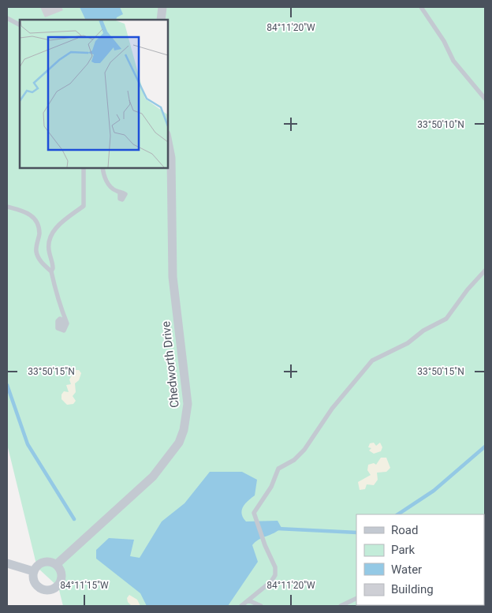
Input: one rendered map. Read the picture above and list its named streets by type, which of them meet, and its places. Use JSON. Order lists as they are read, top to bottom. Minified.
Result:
{"streets":{"street":["Chedworth Drive"]},"legend":["Road","Park","Water","Building"],"coordinates":["84°11'20\"W","33°50'10\"N","33°50'15\"N","84°11'15\"W"]}
